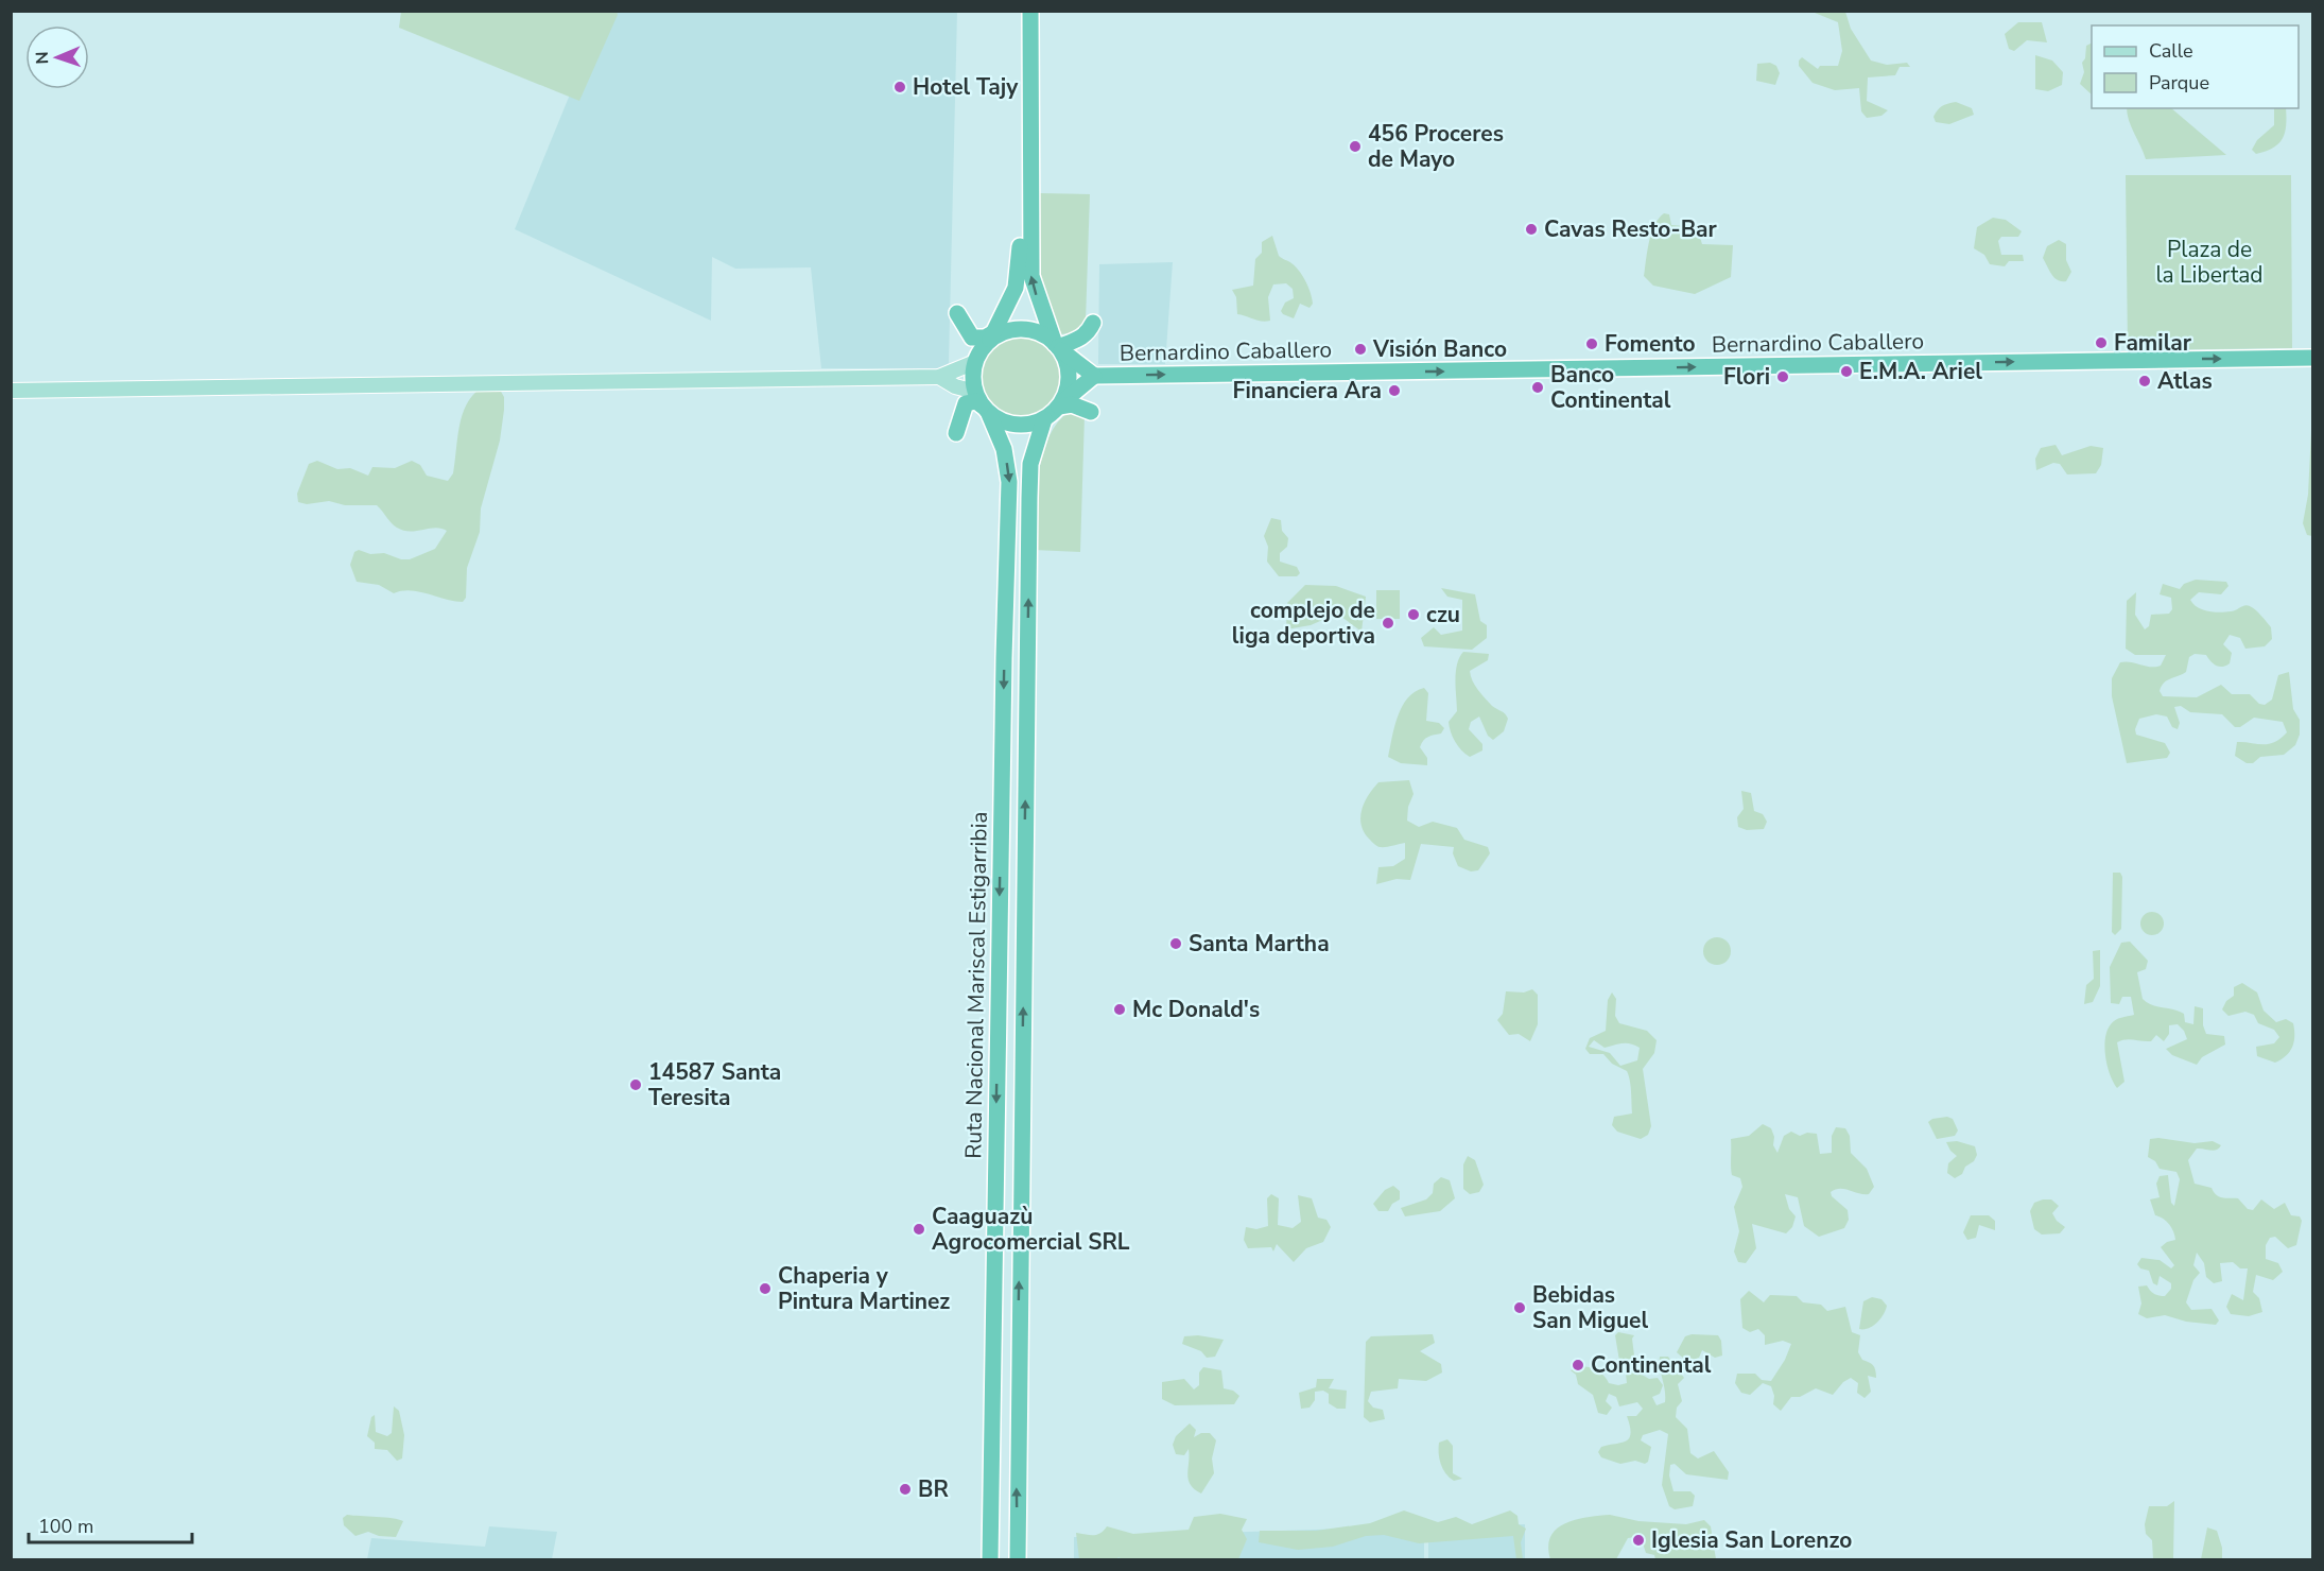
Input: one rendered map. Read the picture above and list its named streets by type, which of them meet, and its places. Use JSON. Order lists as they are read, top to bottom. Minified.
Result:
{"streets":{"highway":["Bernardino Caballero","Ruta Nacional Mariscal Estigarribia"]},"one_way":["Bernardino Caballero"],"parks":["Plaza de la Libertad"],"places":["Hotel Tajy","456 Proceres de Mayo","Cavas Resto-Bar","Familar","Fomento","Visión Banco","E.M.A. Ariel","Flori","Atlas","Banco Continental","Financiera Ara","czu","complejo de liga deportiva","Santa Martha","Mc Donald's","14587 Santa Teresita","Caaguazù Agrocomercial SRL","Chaperia y Pintura Martinez","Bebidas San Miguel","Continental","BR","Iglesia San Lorenzo"],"legend":["Calle","Parque"],"scale_bar":"100 m","north":"left"}
